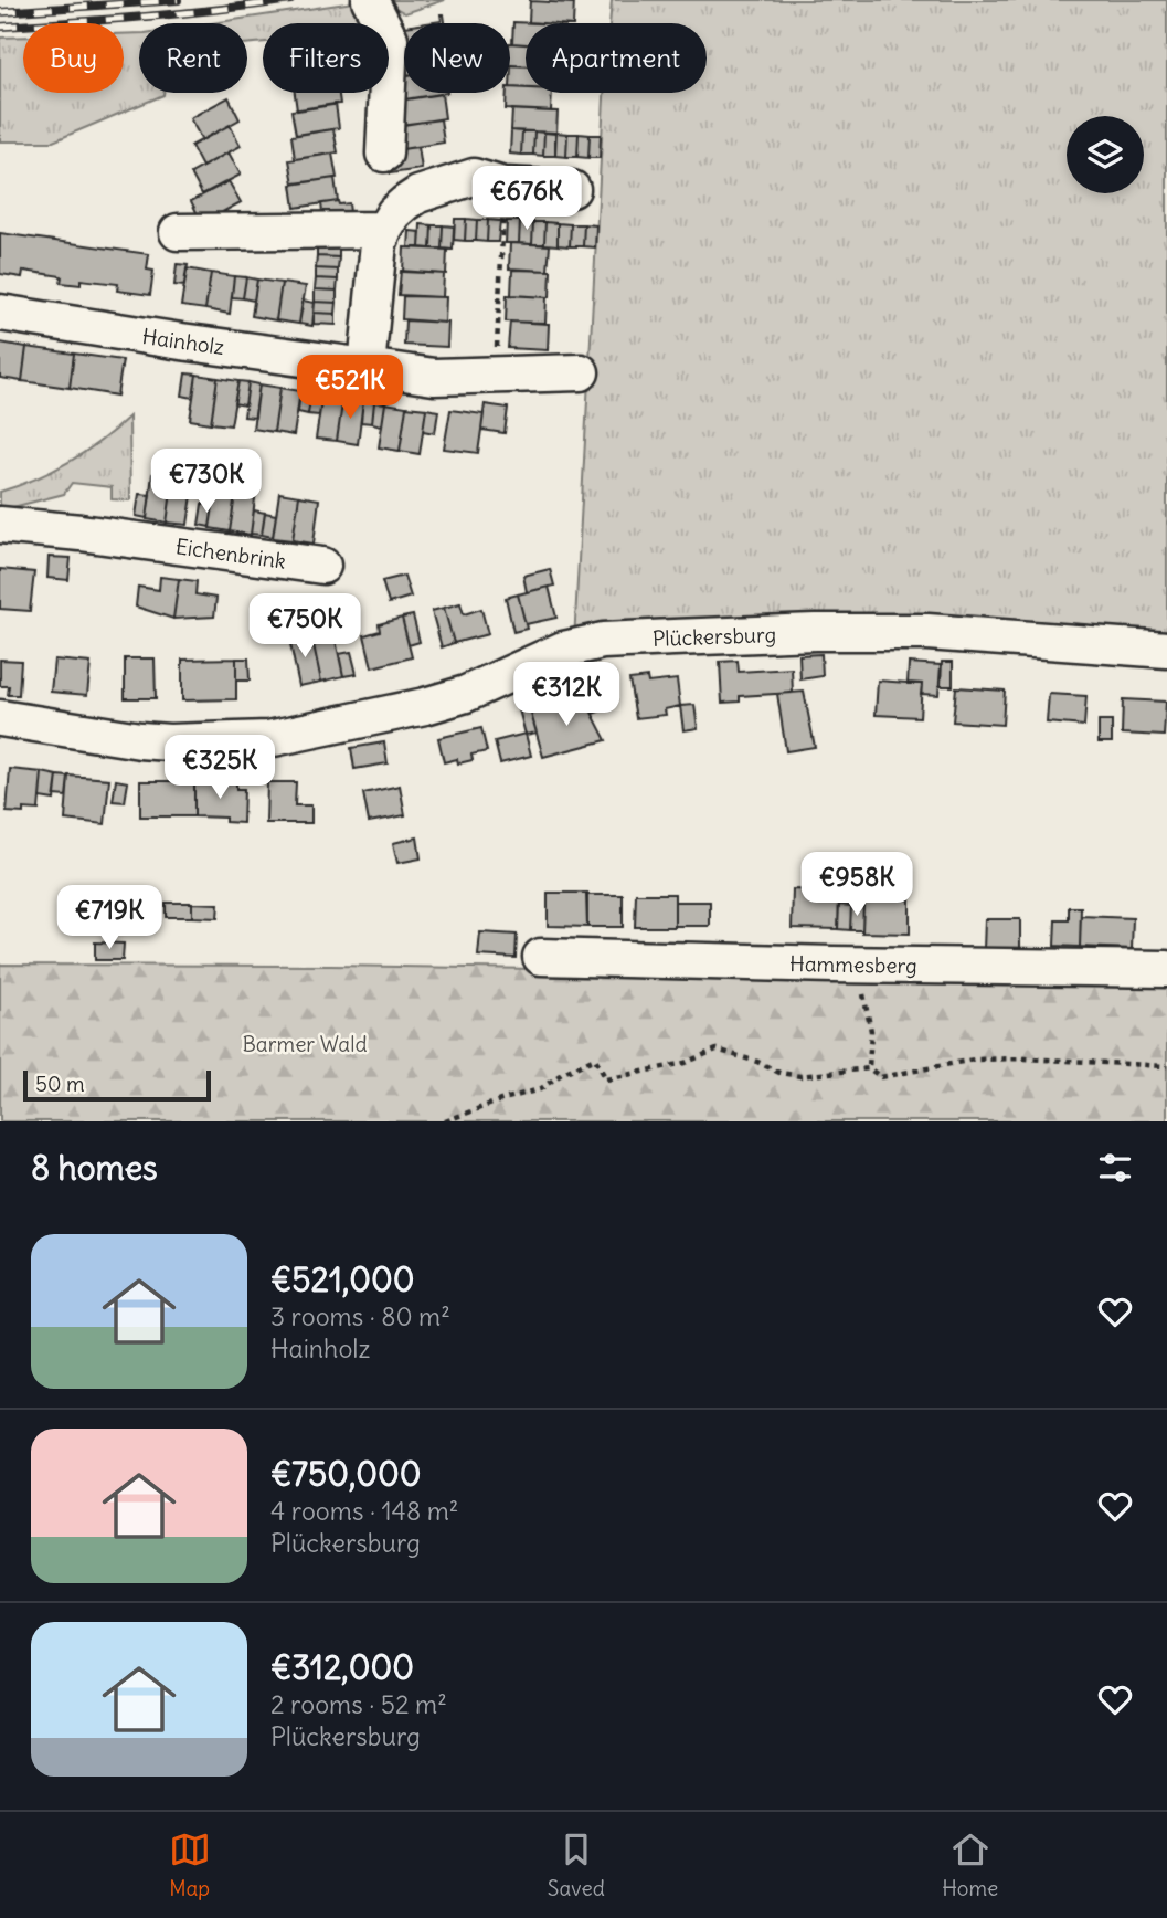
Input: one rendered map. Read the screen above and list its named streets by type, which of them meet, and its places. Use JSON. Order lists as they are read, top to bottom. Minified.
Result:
{"streets":{"street":["Hainholz","Eichenbrink","Plückersburg","Hammesberg"]},"parks":["Barmer Wald"],"scale_bar":"50 m","page":{"chip":["Buy","Rent","Filters","New","Apartment"],"price":["€676K","€521K","€730K","€750K","€312K","€325K","€958K","€719K"],"scale":"50 m","heading":"8 homes","list":[{"name":"€521,000","note":"3 rooms · 80 m² · Hainholz"},{"name":"€750,000","note":"4 rooms · 148 m² · Plückersburg"},{"name":"€312,000","note":"2 rooms · 52 m² · Plückersburg"}],"tabs":["Map","Saved","Home"]}}
